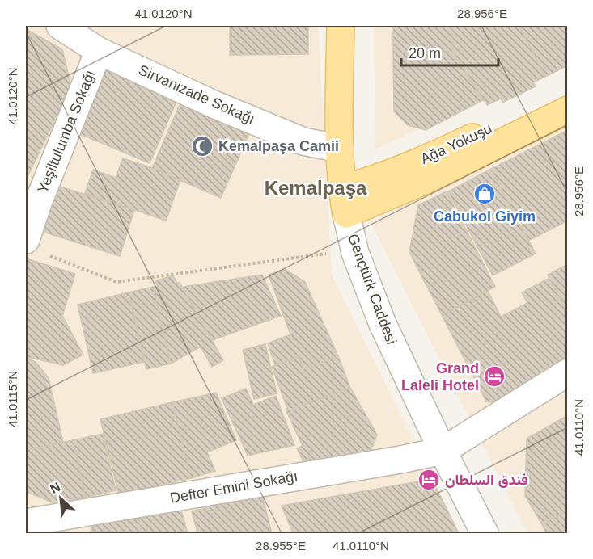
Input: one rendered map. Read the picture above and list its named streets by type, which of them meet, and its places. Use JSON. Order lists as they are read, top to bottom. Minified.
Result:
{"streets":{"main road":["Ağa Yokuşu","Gençtürk Caddesi"],"street":["Sirvanizade Sokağı","Yeşiltulumba Sokağı","Defter Emini Sokağı"]},"crossings":[["Sirvanizade Sokağı","Yeşiltulumba Sokağı"],["Sirvanizade Sokağı","Gençtürk Caddesi"],["Ağa Yokuşu","Gençtürk Caddesi"],["Gençtürk Caddesi","Defter Emini Sokağı"]],"districts":["Kemalpaşa"],"places":{"mosque":["Kemalpaşa Camii"],"shop":["Cabukol Giyim"],"hotel":["Grand Laleli Hotel","فندق السلطان"]},"scale_bar":"20 m","north":"top left","coordinates":["41.0120°N","28.956°E","41.0115°N","41.0110°N","28.955°E"]}
